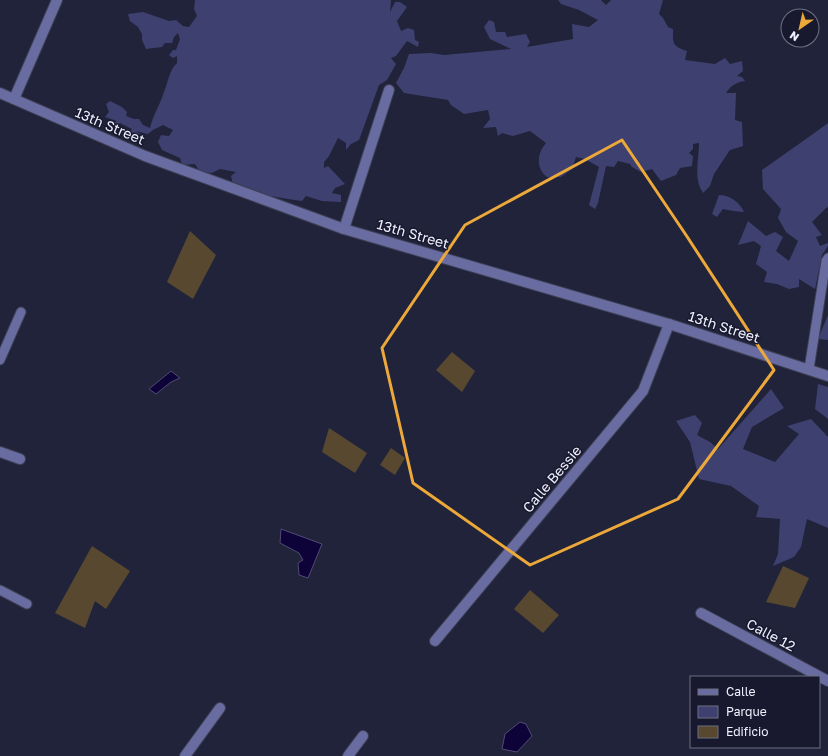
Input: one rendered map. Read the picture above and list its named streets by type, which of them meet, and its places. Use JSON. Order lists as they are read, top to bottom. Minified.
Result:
{"streets":{"street":["13th Street","Calle Bessie","Calle 12"]},"crossings":[["13th Street","Calle Bessie"]],"legend":["Calle","Parque","Edificio"],"north":"bottom left"}
